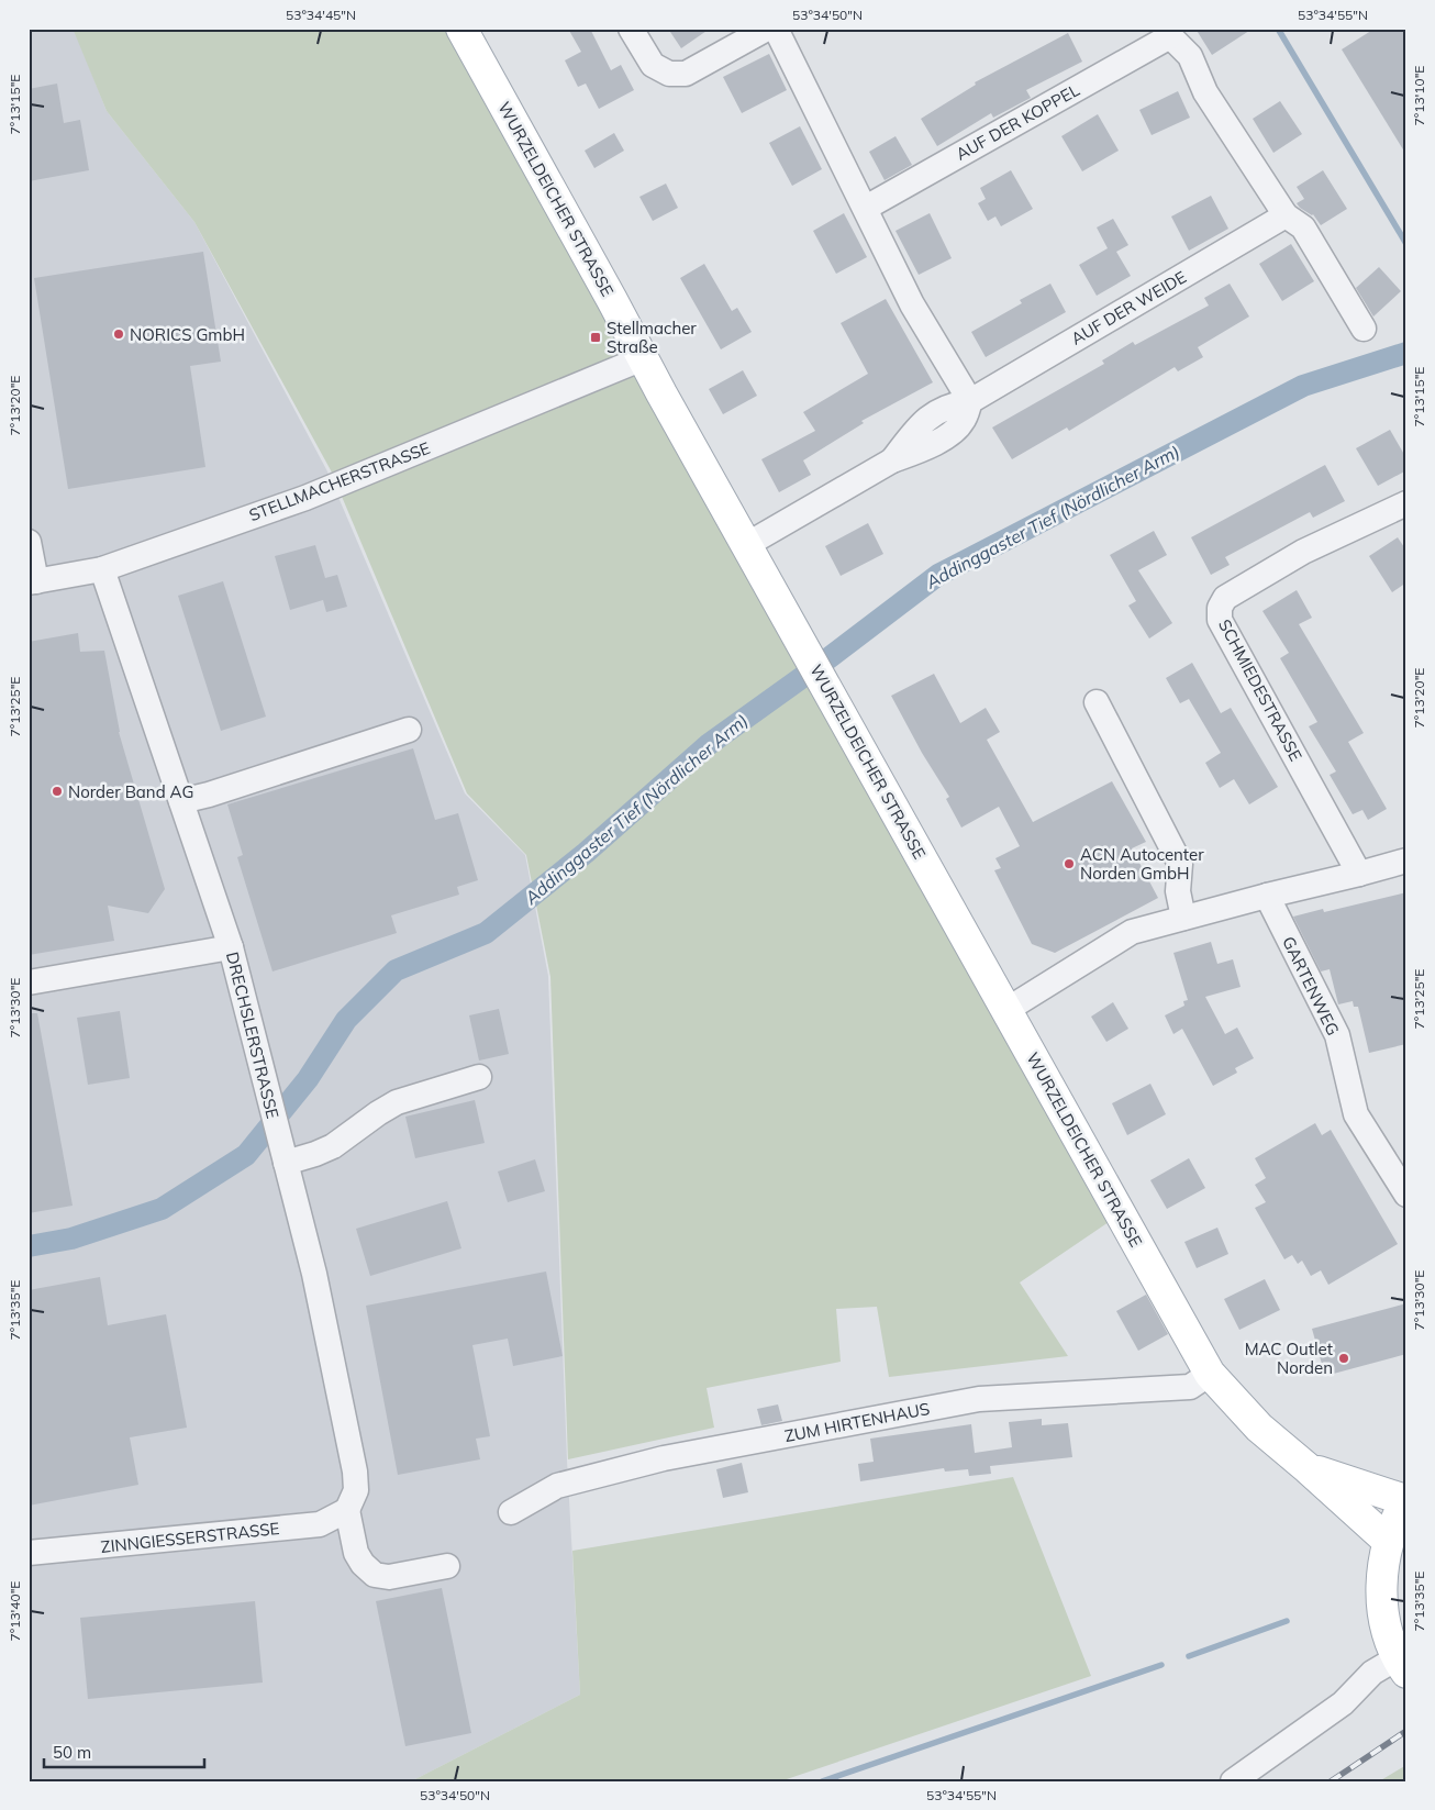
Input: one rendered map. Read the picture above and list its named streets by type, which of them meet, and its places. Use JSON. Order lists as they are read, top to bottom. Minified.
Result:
{"streets":{"main road":["WURZELDEICHER STRASSE"],"street":["AUF DER KOPPEL","AUF DER WEIDE","STELLMACHERSTRASSE","SCHMIEDESTRASSE","GARTENWEG","DRECHSLERSTRASSE","ZUM HIRTENHAUS","ZINNGIESSERSTRASSE"]},"crossings":[["WURZELDEICHER STRASSE","AUF DER WEIDE"],["WURZELDEICHER STRASSE","STELLMACHERSTRASSE"],["WURZELDEICHER STRASSE","ZUM HIRTENHAUS"],["STELLMACHERSTRASSE","DRECHSLERSTRASSE"],["DRECHSLERSTRASSE","ZINNGIESSERSTRASSE"]],"water":["Addinggaster Tief (Nördlicher Arm)"],"places":{"other":["NORICS GmbH","Norder Band AG","ACN Autocenter Norden GmbH","MAC Outlet Norden"],"transit":["Stellmacher Straße"]},"scale_bar":"50 m","coordinates":["53°34'45\"N","53°34'50\"N","53°34'55\"N","7°13'10\"E","7°13'15\"E","7°13'20\"E","7°13'25\"E","7°13'30\"E","7°13'35\"E","7°13'40\"E"]}
